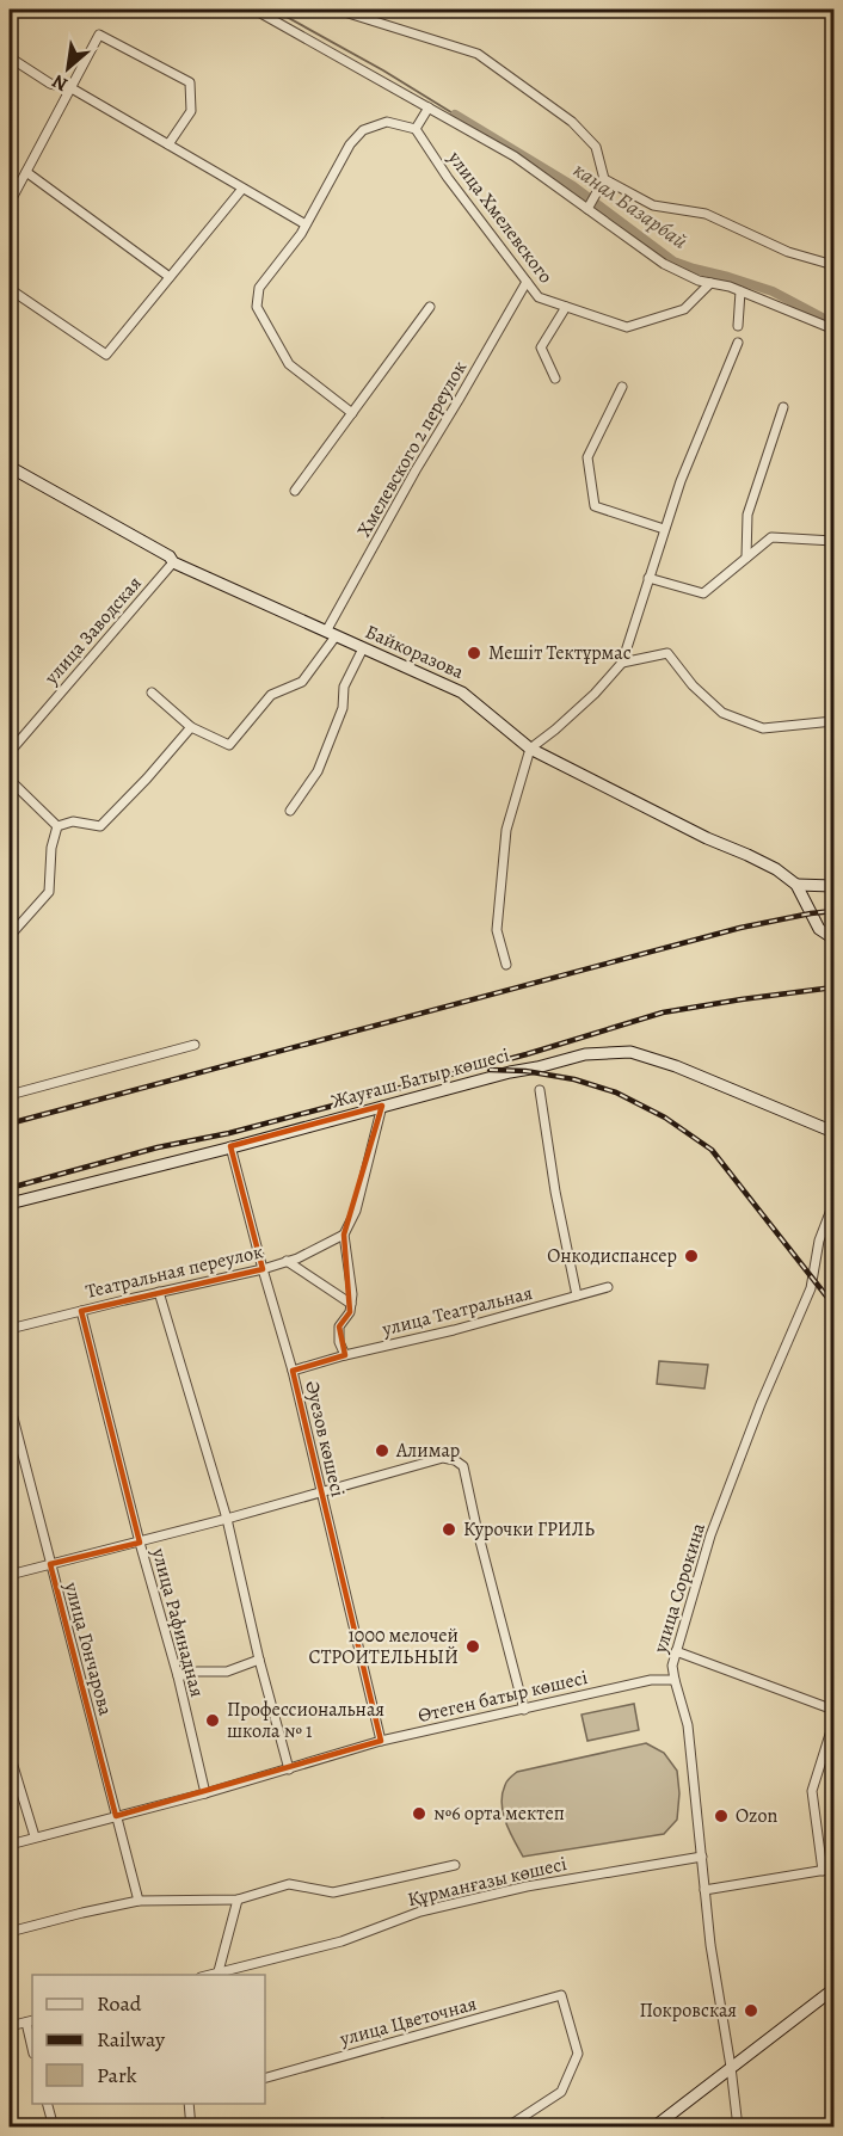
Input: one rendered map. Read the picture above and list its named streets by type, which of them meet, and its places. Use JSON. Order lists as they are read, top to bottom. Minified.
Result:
{"streets":{"street":["улица Хмелевского","Хмелевского 2 переулок","улица Заводская","Байкоразова","Жауғаш Батыр көшесі","Театральная переулок","улица Театральная","Әуезов көшесі","улица Сорокина","улица Рафинадная","улица Гончарова","Өтеген батыр көшесі","Құрманғазы көшесі","улица Цветочная"]},"crossings":[["улица Хмелевского","Хмелевского 2 переулок"],["Хмелевского 2 переулок","Байкоразова"],["улица Заводская","Байкоразова"],["Жауғаш Батыр көшесі","Әуезов көшесі"],["Театральная переулок","Әуезов көшесі"],["Театральная переулок","улица Рафинадная"],["улица Театральная","Әуезов көшесі"],["Әуезов көшесі","улица Рафинадная"],["Әуезов көшесі","Өтеген батыр көшесі"],["улица Сорокина","Өтеген батыр көшесі"],["улица Сорокина","Құрманғазы көшесі"],["улица Рафинадная","улица Гончарова"],["улица Рафинадная","Өтеген батыр көшесі"],["улица Гончарова","Өтеген батыр көшесі"]],"water":["канал Базарбай"],"places":["Мешіт Тектұрмас","Онкодиспансер","Алимар","Курочки ГРИЛЬ","1000 мелочей СТРОИТЕЛЬНЫЙ","Профессиональная школа № 1","№6 орта мектеп","Ozon","Покровская"],"legend":["Road","Railway","Park"],"north":"bottom left"}
